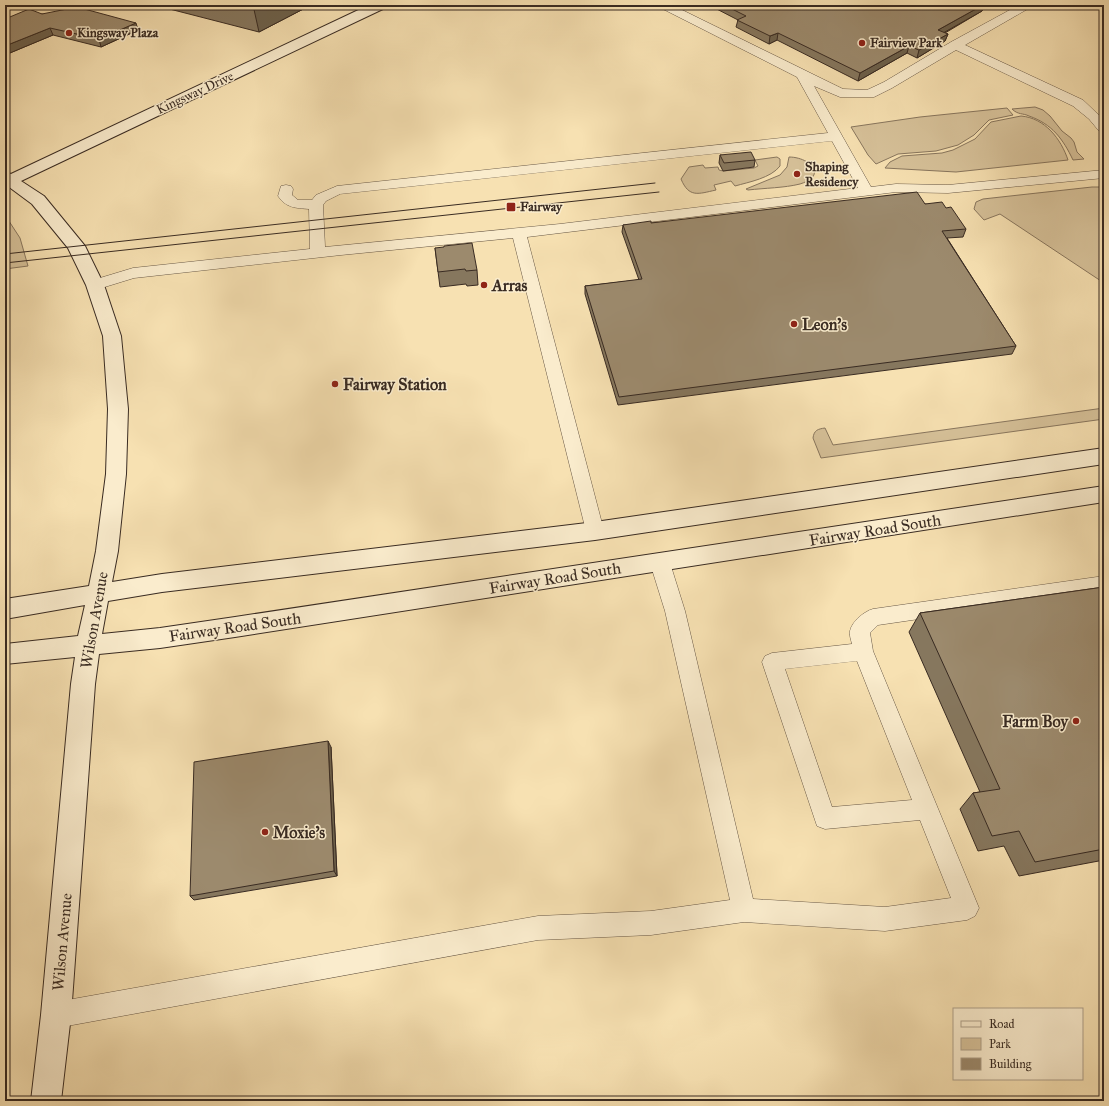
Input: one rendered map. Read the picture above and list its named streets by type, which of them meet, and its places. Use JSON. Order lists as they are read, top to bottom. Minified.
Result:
{"streets":{"main road":["Kingsway Drive","Fairway Road South","Wilson Avenue"]},"crossings":[["Kingsway Drive","Wilson Avenue"],["Fairway Road South","Wilson Avenue"]],"places":{"other":["Kingsway Plaza","Fairview Park","Shaping Residency","Arras","Leon's","Fairway Station","Farm Boy","Moxie's"],"transit":["Fairway"]},"legend":["Road","Park","Building"]}
